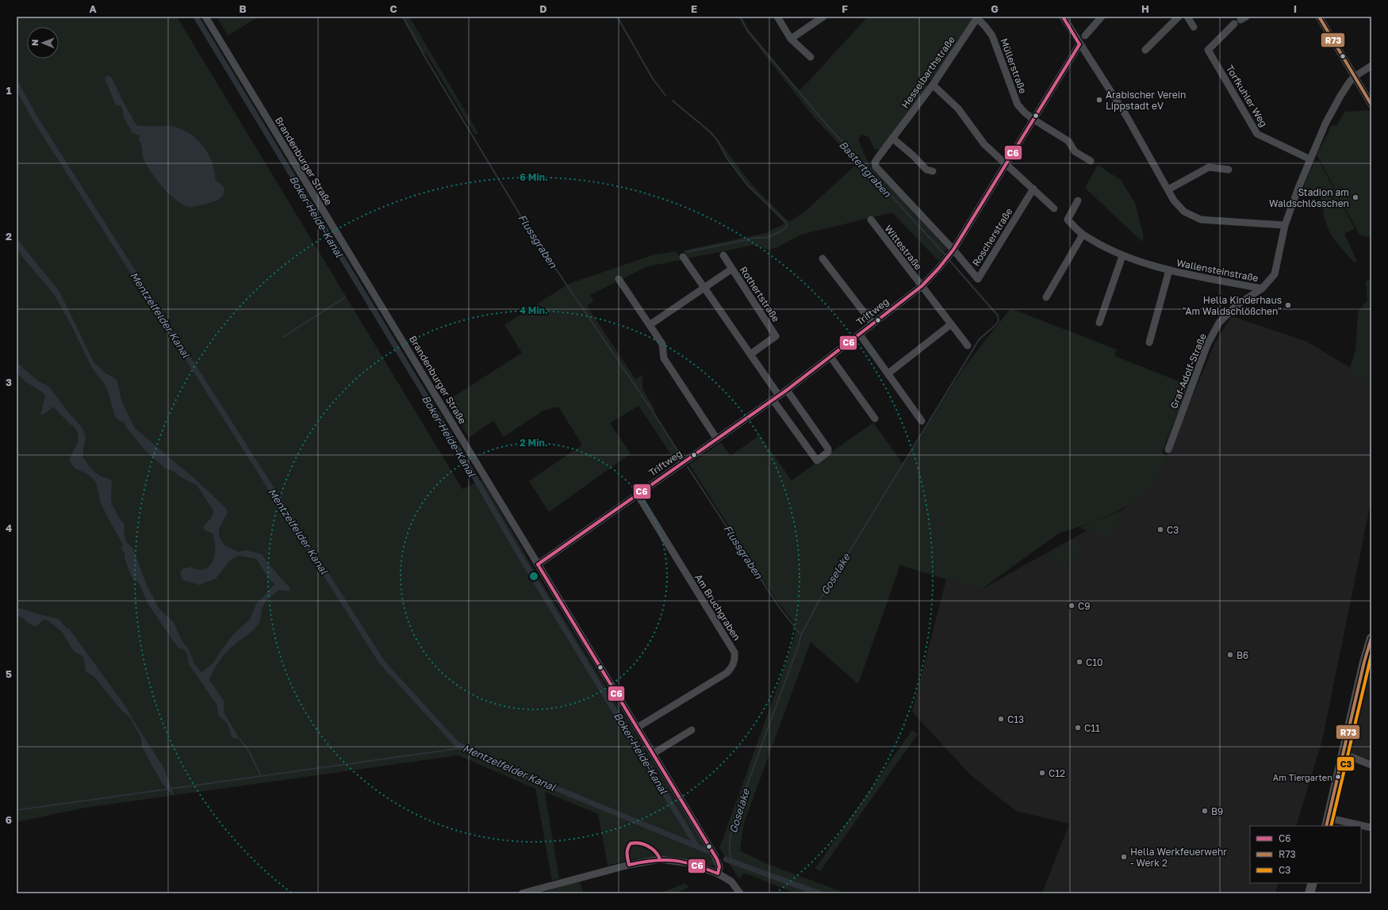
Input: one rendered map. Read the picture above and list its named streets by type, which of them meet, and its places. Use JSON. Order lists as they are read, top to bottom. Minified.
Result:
{"streets":{"street":["Müllerstraße","Hesselbarthstraße","Torfkuhler Weg","Brandenburger Straße","Roscherstraße","Wittestraße","Wallensteinstraße","Rothertstraße","Triftweg","Graf-Adolf-Straße","Am Bruchgraben"]},"crossings":[["Müllerstraße","Hesselbarthstraße"],["Müllerstraße","Triftweg"],["Hesselbarthstraße","Roscherstraße"],["Hesselbarthstraße","Triftweg"],["Torfkuhler Weg","Graf-Adolf-Straße"],["Brandenburger Straße","Triftweg"],["Brandenburger Straße","Am Bruchgraben"],["Roscherstraße","Triftweg"],["Wittestraße","Triftweg"],["Wallensteinstraße","Graf-Adolf-Straße"],["Triftweg","Am Bruchgraben"]],"water":["Bastertgraben","Boker-Heide-Kanal","Flussgraben","Mentzelfelder Kanal","Goselake"],"places":["Arabischer Verein Lippstadt eV","Stadion am Waldschlösschen","Hella Kinderhaus \"Am Waldschlößchen\"","C3","C9","B6","C10","C13","C11","C12","Am Tiergarten","B9","Hella Werkfeuerwehr - Werk 2"],"lines":["transit line C6","transit line R73","transit line C3"],"legend":["C6","R73","C3"],"north":"left","grid":{"columns":["A","B","C","D","E","F","G","H","I"],"rows":["1","2","3","4","5","6"]},"rings":["6 Min.","4 Min.","2 Min."]}
